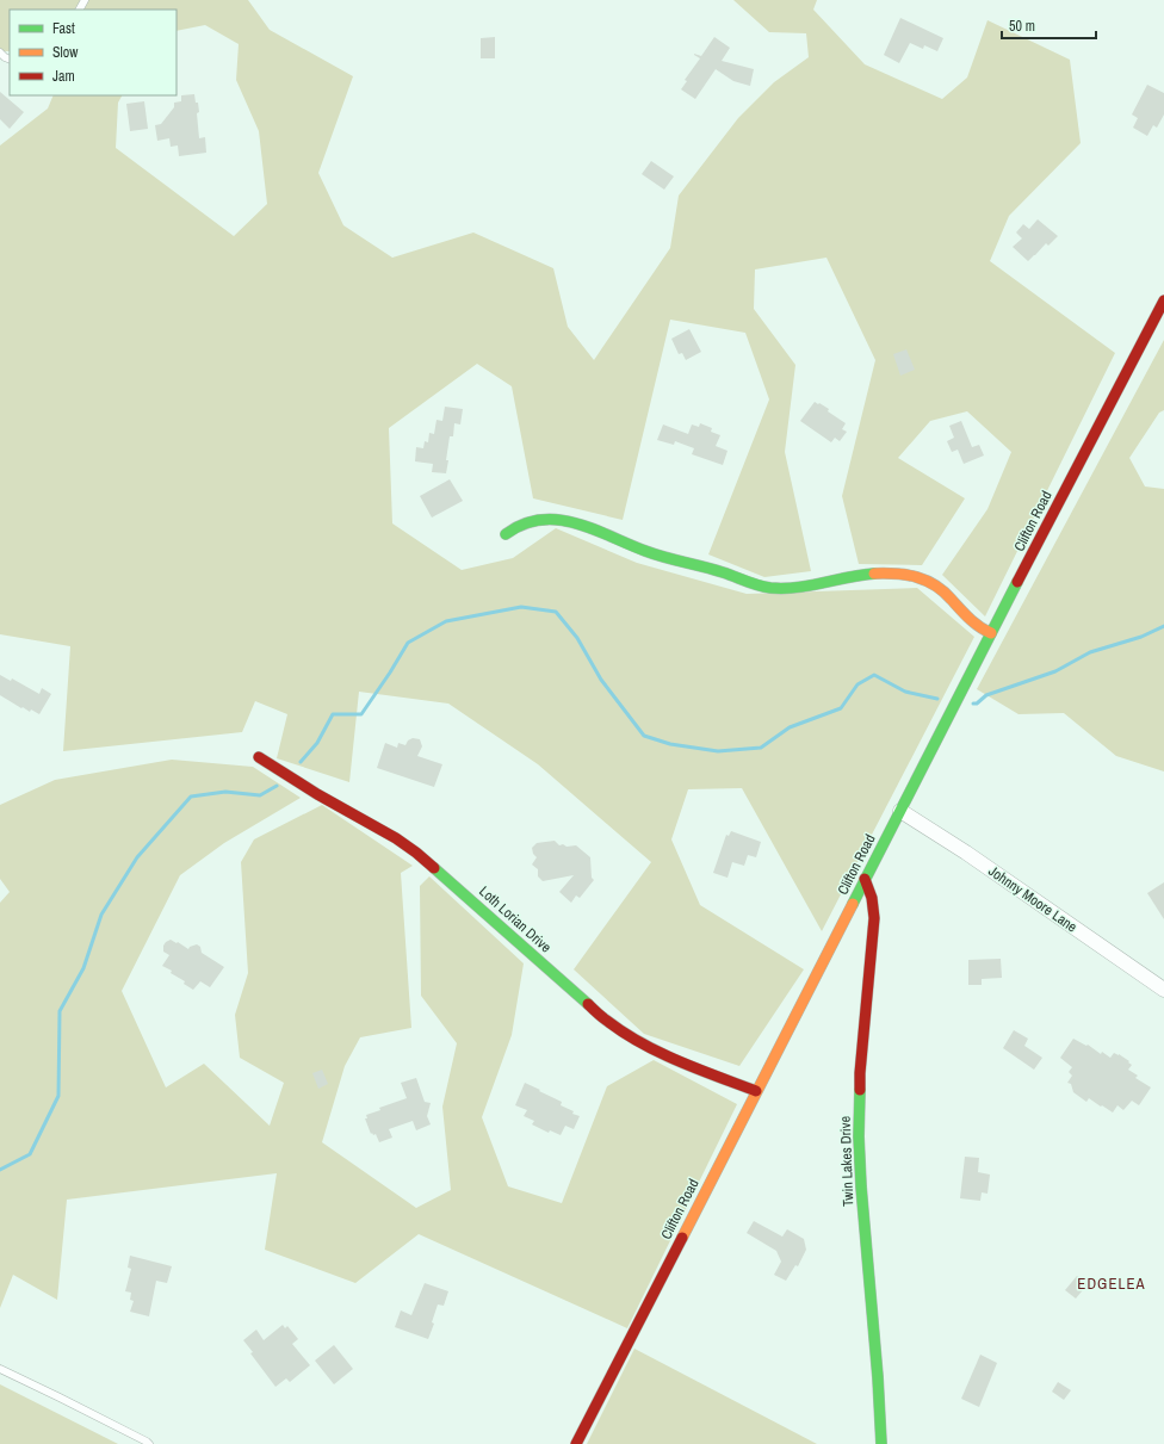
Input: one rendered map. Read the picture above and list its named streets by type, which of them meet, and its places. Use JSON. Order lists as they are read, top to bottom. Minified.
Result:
{"streets":{"street":["Clifton Road","Johnny Moore Lane","Loth Lorian Drive","Twin Lakes Drive"]},"crossings":[["Clifton Road","Johnny Moore Lane"],["Clifton Road","Loth Lorian Drive"],["Clifton Road","Twin Lakes Drive"]],"districts":["EDGELEA"],"legend":["Fast","Slow","Jam"],"scale_bar":"50 m"}
